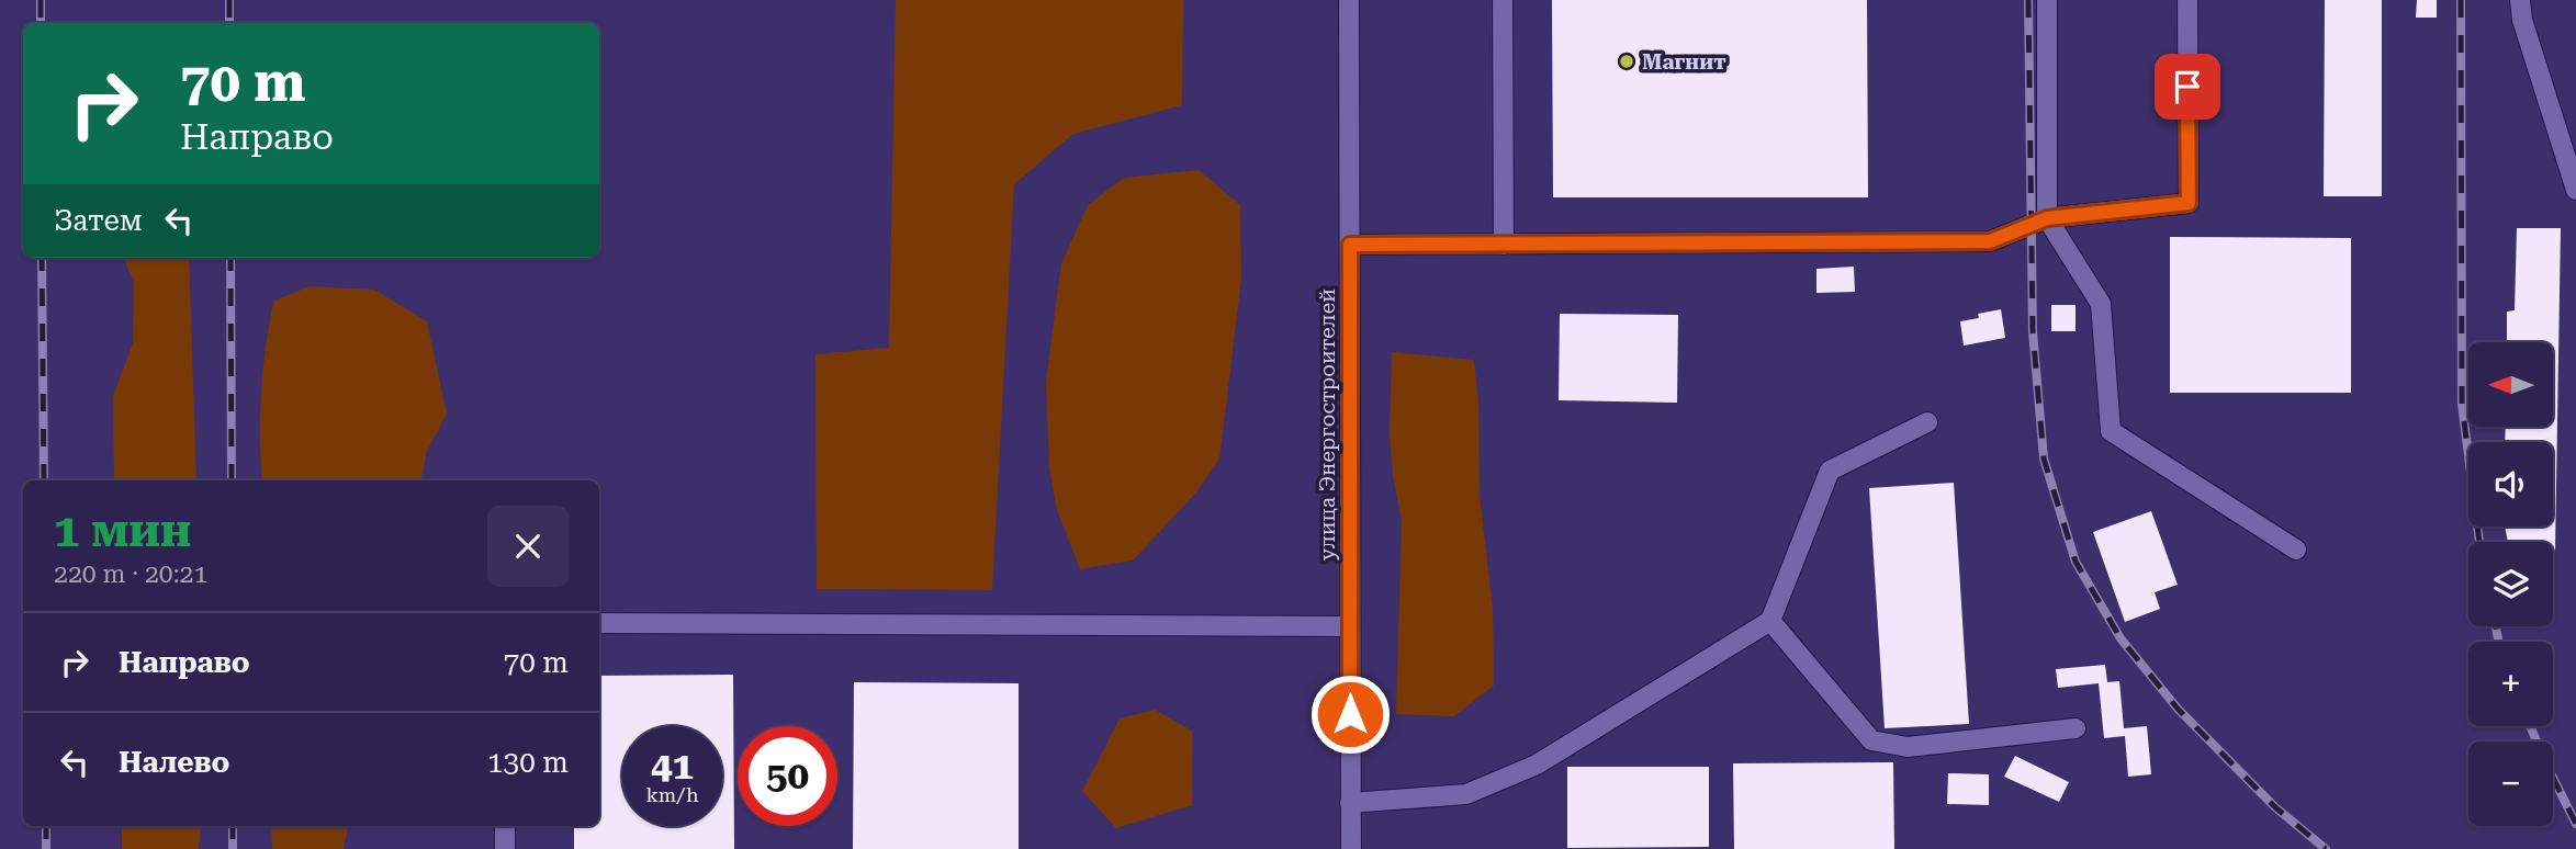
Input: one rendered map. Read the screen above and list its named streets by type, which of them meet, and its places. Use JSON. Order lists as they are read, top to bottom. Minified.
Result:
{"streets":{"main road":["улица Энергостроителей"]},"places":["Магнит"],"north":"left","page":{"turn":["70 m","Направо"],"then":"Затем","map_buttons":["+","−"],"heading":["1 мин","220 m · 20:21"],"list":[{"name":"Направо","value":"70 m"},{"name":"Налево","value":"130 m"}],"speed":"41 km/h","limit":"50"}}
